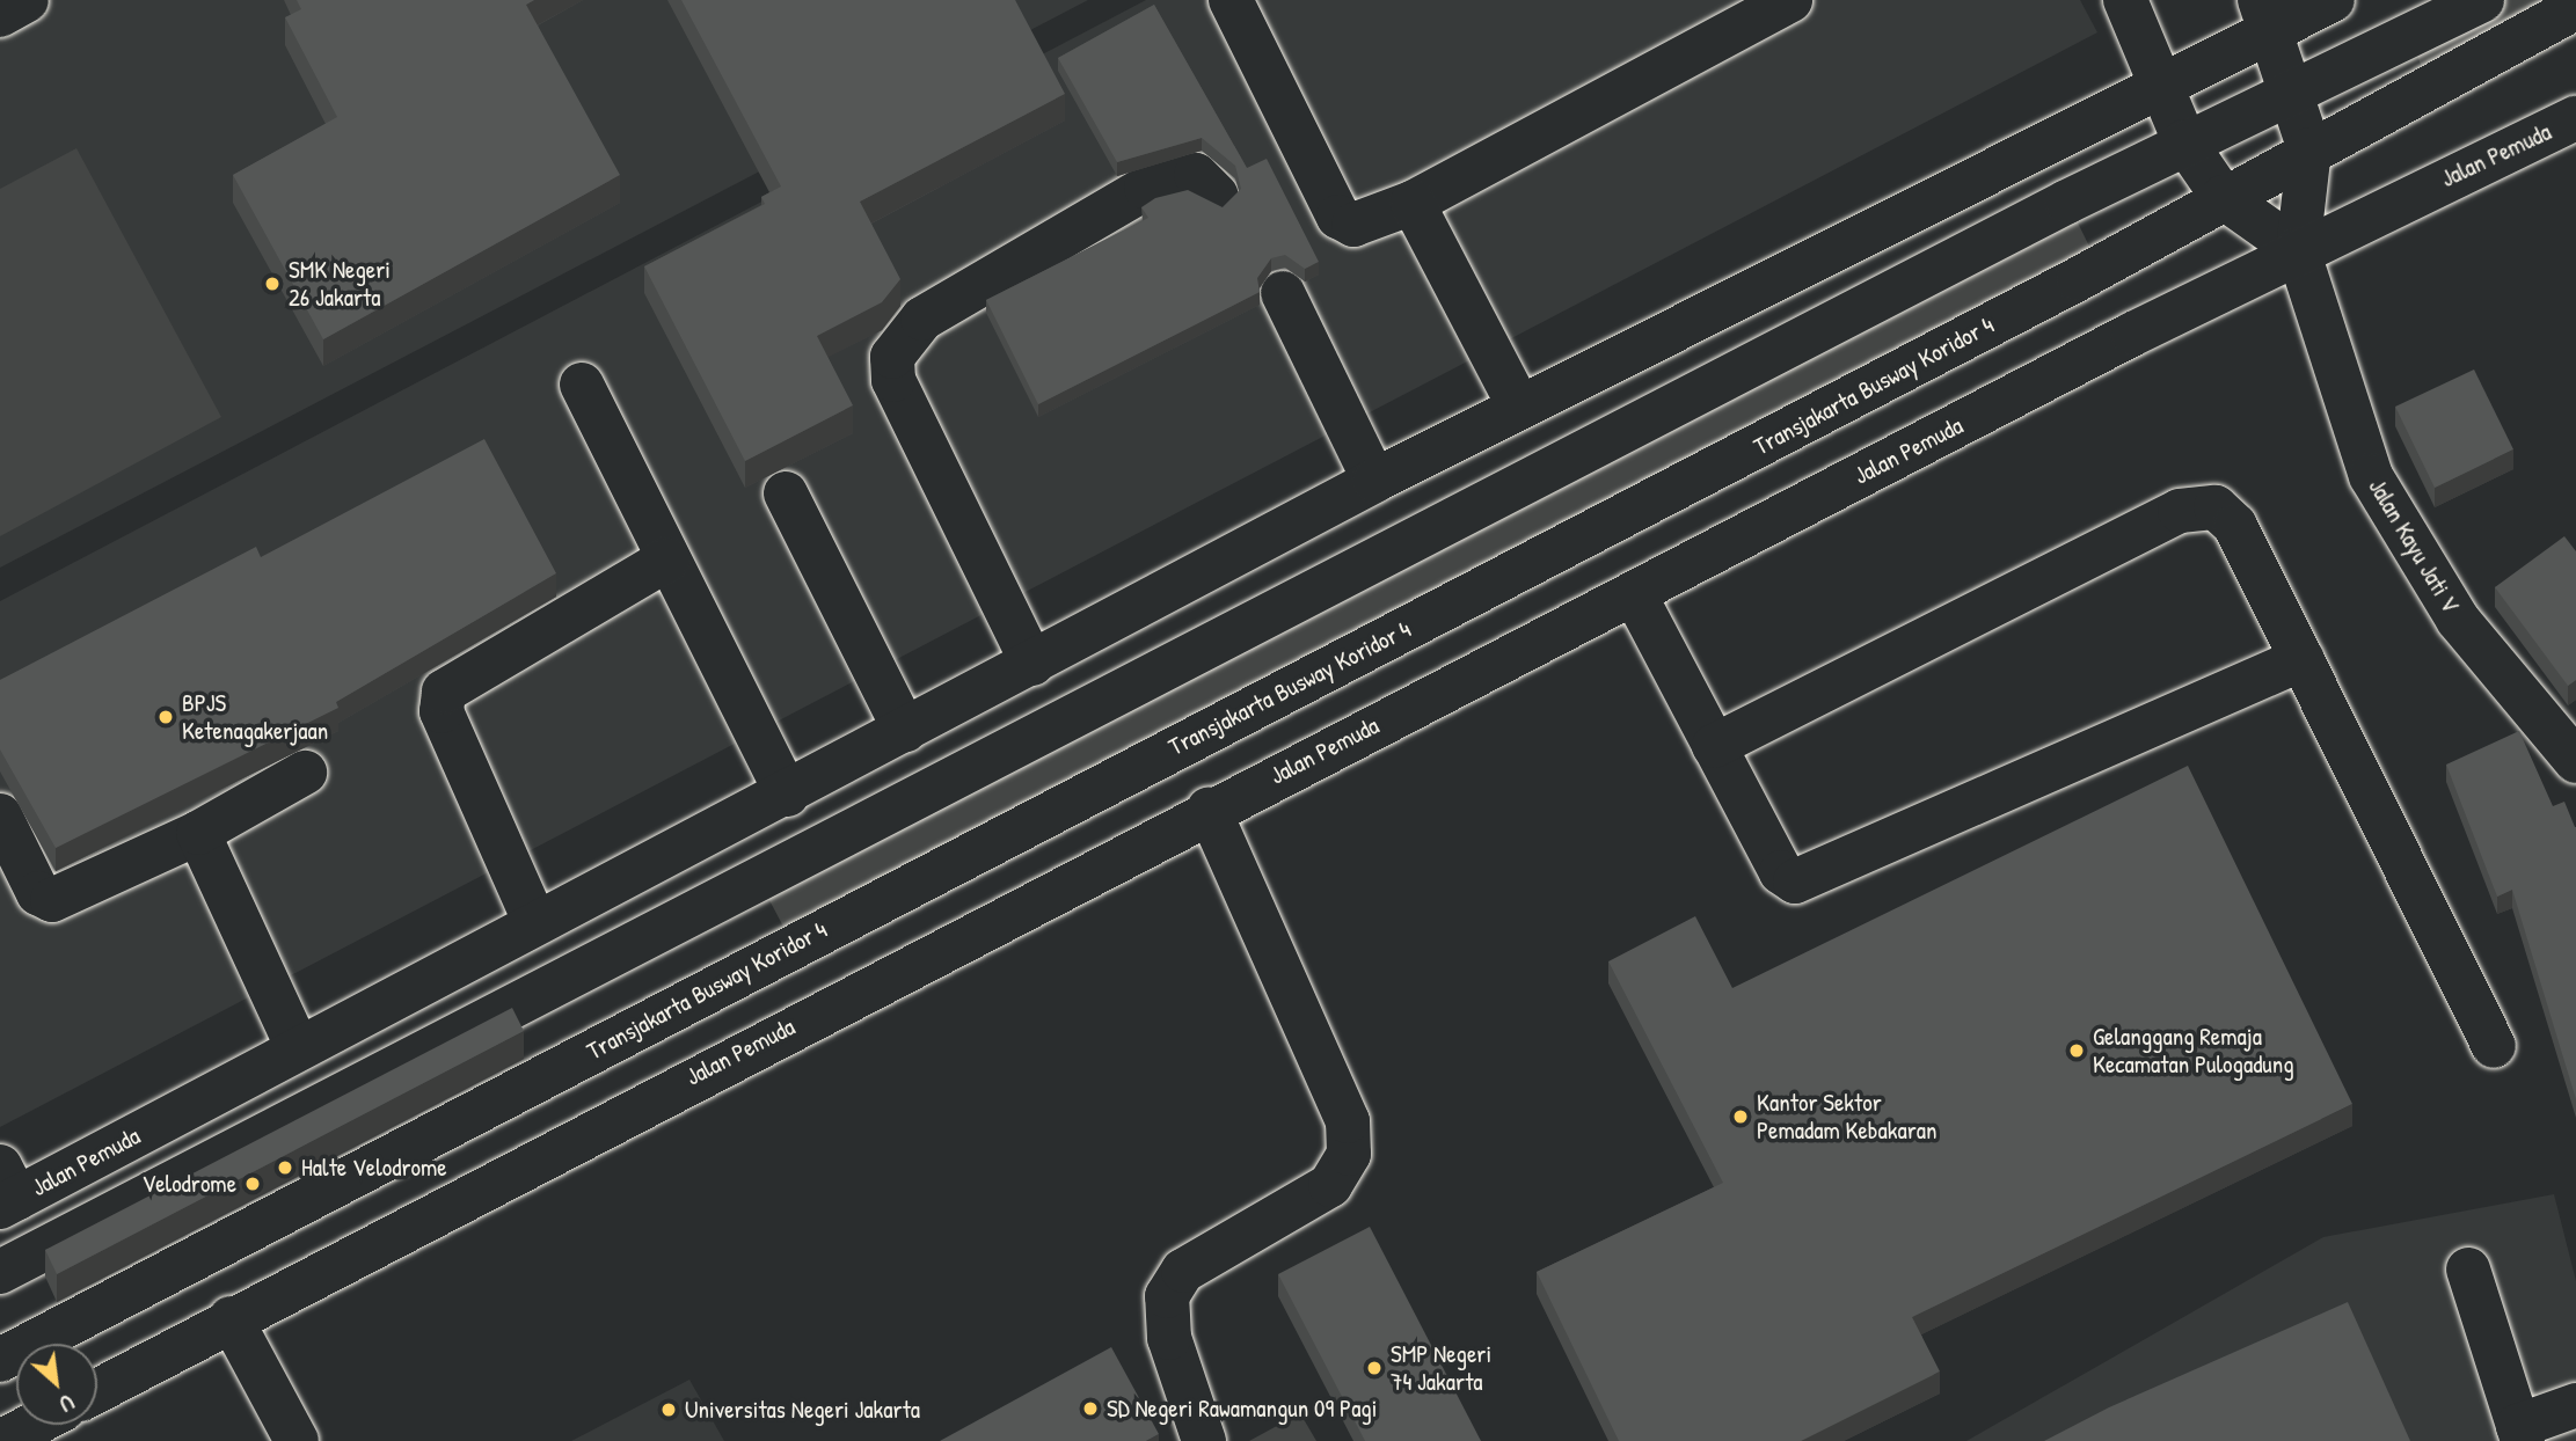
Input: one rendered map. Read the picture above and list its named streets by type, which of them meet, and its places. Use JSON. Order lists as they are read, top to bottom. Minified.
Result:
{"streets":{"main road":["Jalan Pemuda","Transjakarta Busway Koridor 4","Jalan Kayu Jati V"]},"crossings":[["Jalan Pemuda","Jalan Kayu Jati V"]],"places":["SMK Negeri 26 Jakarta","BPJS Ketenagakerjaan","Gelanggang Remaja Kecamatan Pulogadung","Kantor Sektor Pemadam Kebakaran","Halte Velodrome","Velodrome","SMP Negeri 74 Jakarta","SD Negeri Rawamangun 09 Pagi","Universitas Negeri Jakarta"],"north":"bottom right"}
